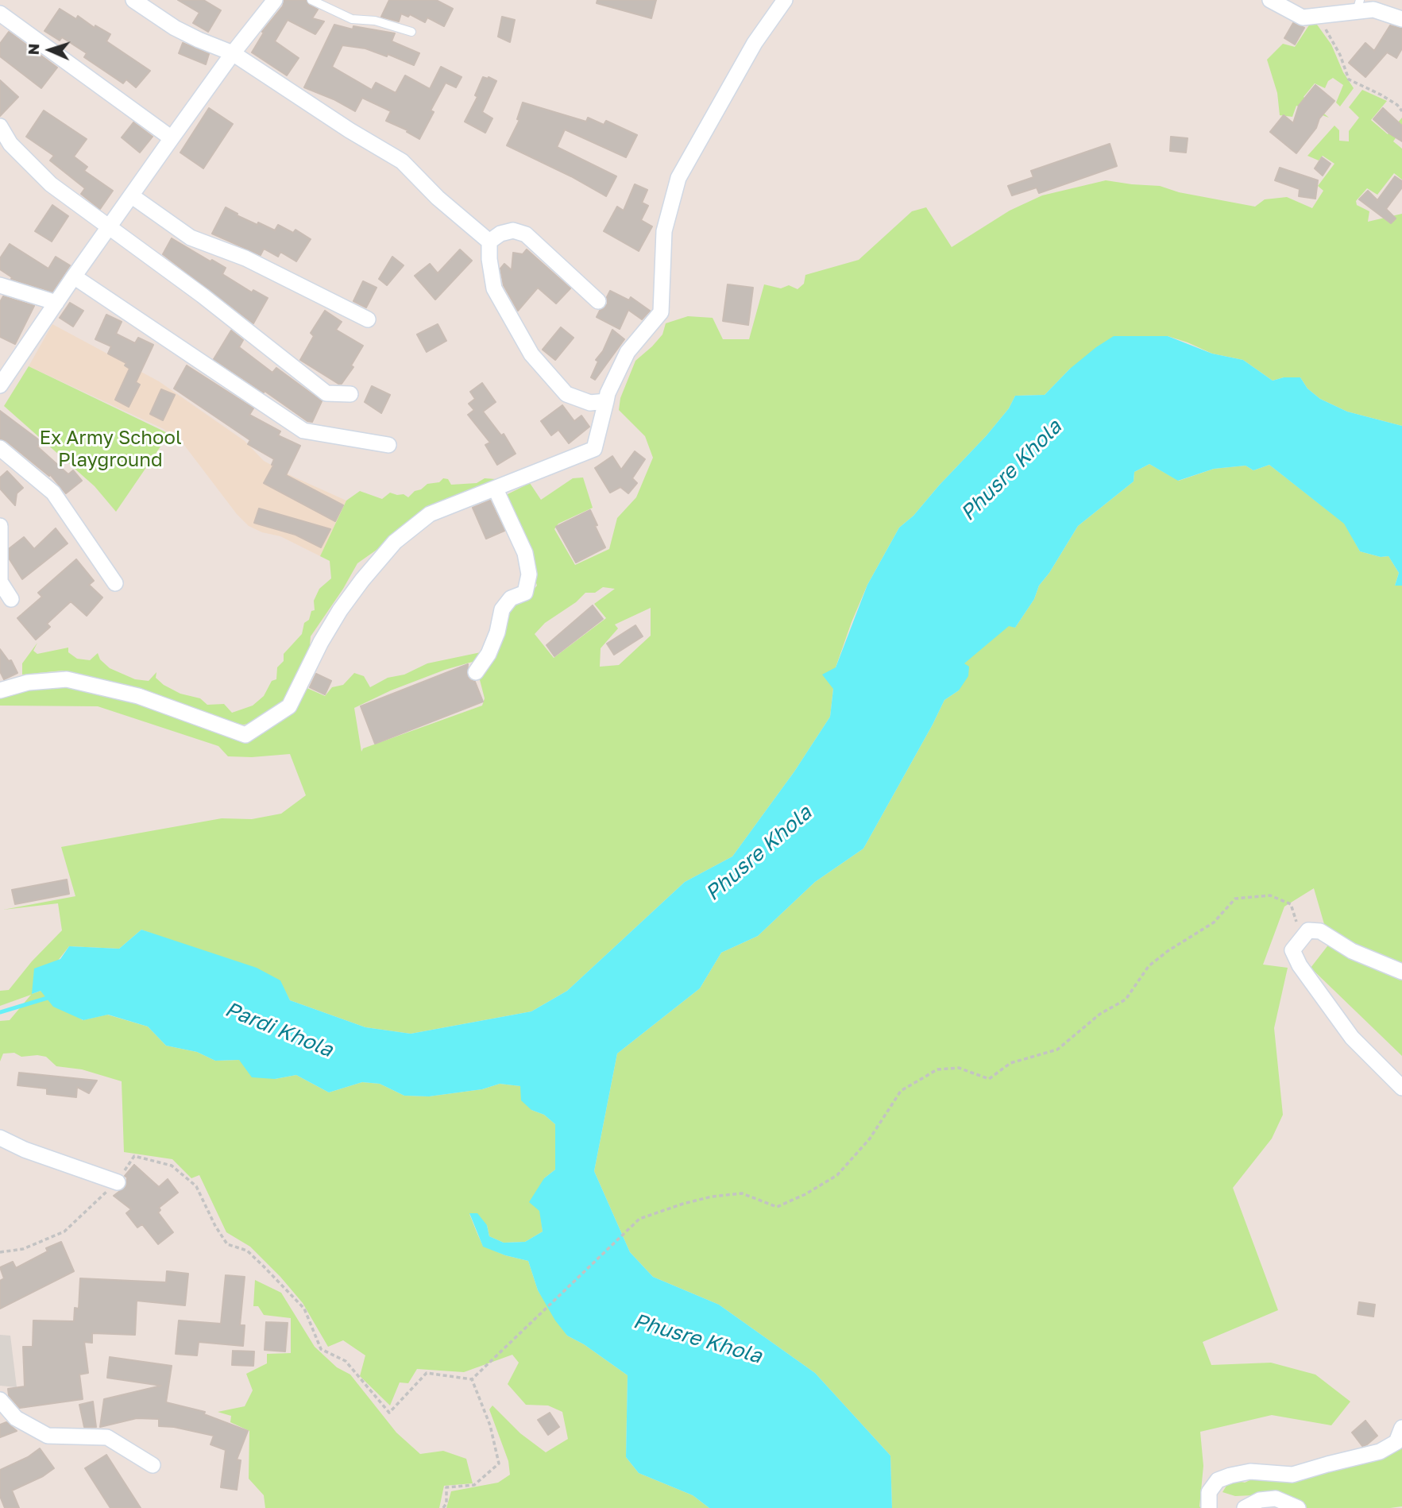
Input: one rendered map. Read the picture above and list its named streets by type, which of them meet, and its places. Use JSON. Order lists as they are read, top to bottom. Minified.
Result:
{"water":["Phusre Khola","Pardi Khola"],"parks":["Ex Army School Playground"],"north":"left"}
